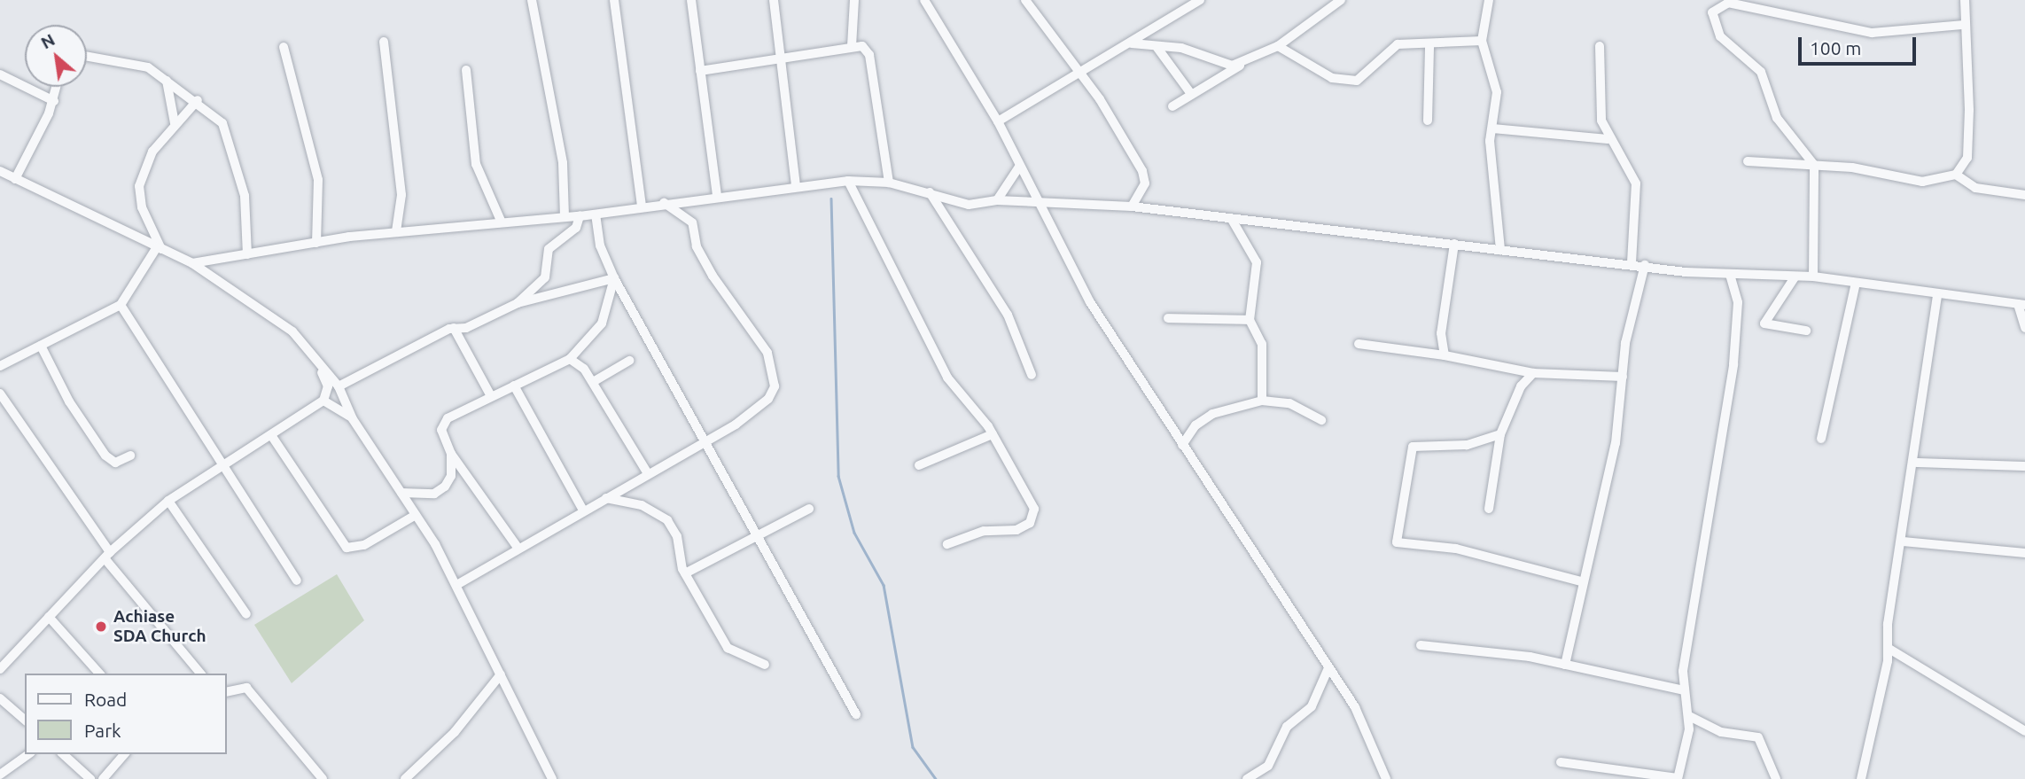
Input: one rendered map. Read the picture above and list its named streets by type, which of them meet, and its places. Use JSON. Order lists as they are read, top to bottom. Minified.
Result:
{"places":["Achiase SDA Church"],"legend":["Road","Park"],"scale_bar":"100 m","north":"top left"}
